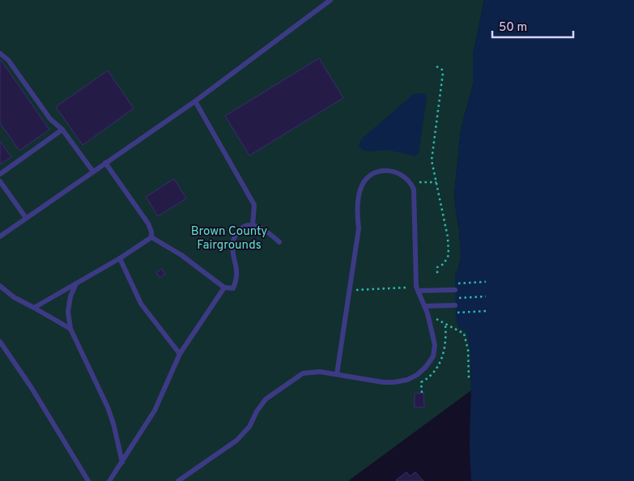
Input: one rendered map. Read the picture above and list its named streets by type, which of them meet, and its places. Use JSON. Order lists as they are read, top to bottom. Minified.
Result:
{"parks":["Brown County Fairgrounds"],"scale_bar":"50 m"}
